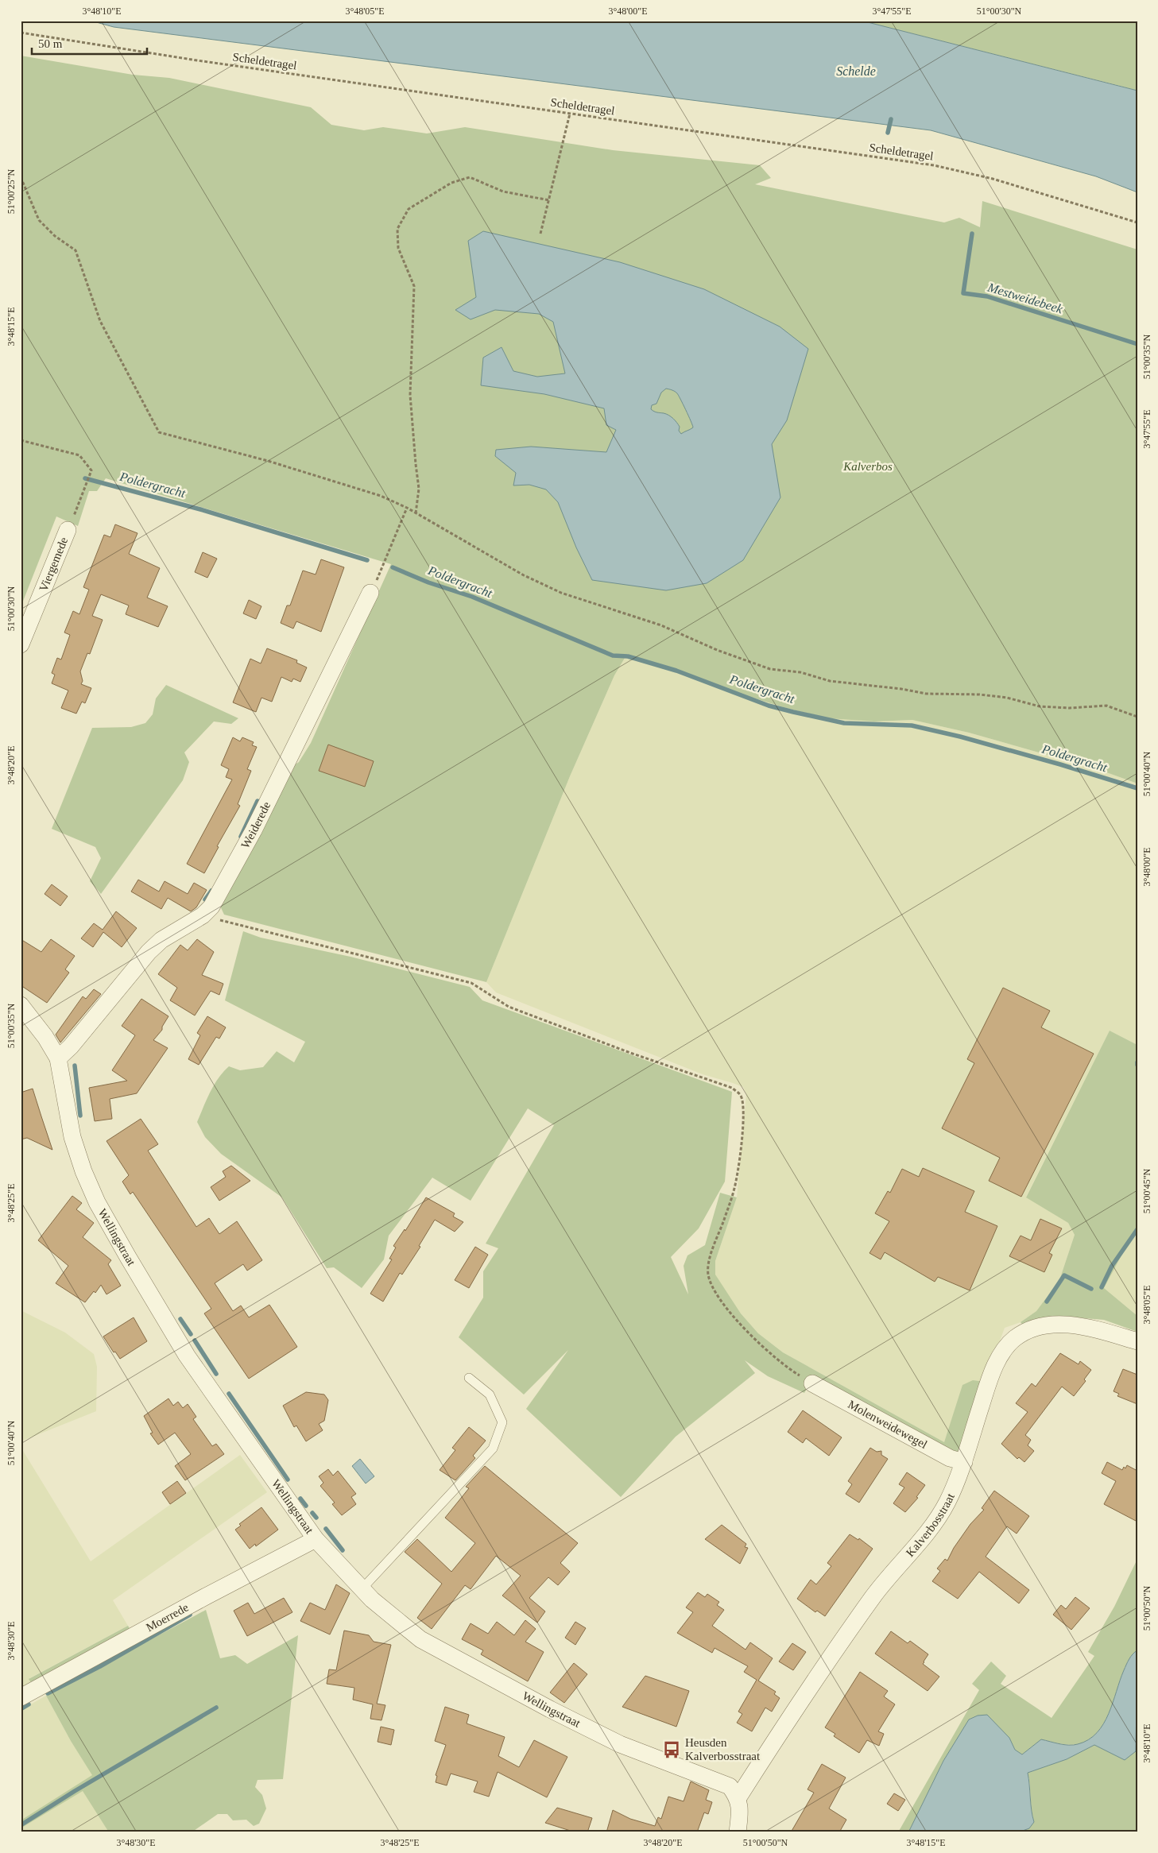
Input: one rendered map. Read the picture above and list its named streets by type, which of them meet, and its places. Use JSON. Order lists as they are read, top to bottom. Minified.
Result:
{"streets":{"street":["Viergemede","Weiderede","Wellingstraat","Molenweidewegel","Kalverbosstraat","Moerrede"],"path":["Scheldetragel"]},"crossings":[["Weiderede","Wellingstraat"],["Wellingstraat","Kalverbosstraat"],["Wellingstraat","Moerrede"],["Molenweidewegel","Kalverbosstraat"]],"water":["Schelde","Mestweidebeek","Poldergracht"],"parks":["Kalverbos"],"places":{"bus stop":["Heusden Kalverbosstraat"]},"scale_bar":"50 m","coordinates":["3°48'10\"E","3°48'05\"E","3°48'00\"E","3°47'55\"E","51°00'30\"N","51°00'25\"N","3°48'15\"E","51°00'35\"N","3°48'20\"E","51°00'40\"N","51°00'45\"N","3°48'25\"E","51°00'50\"N","3°48'30\"E"]}
